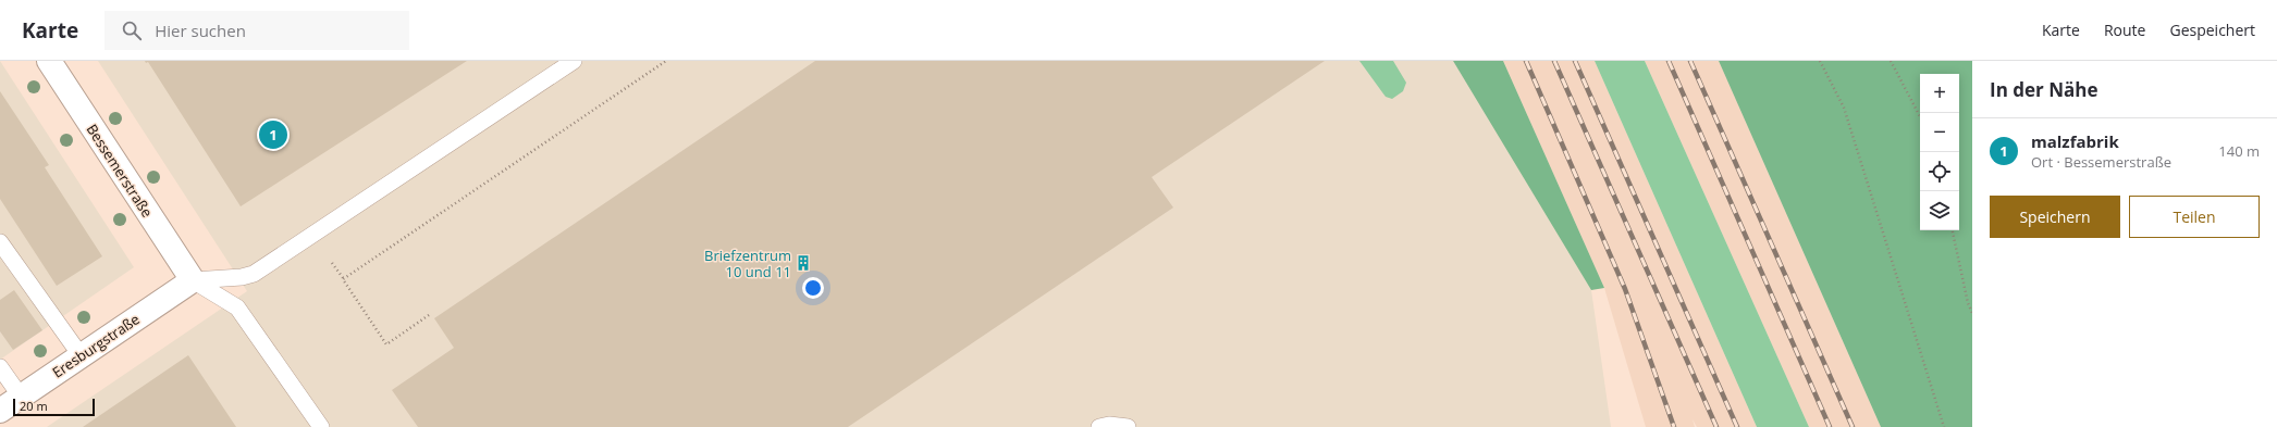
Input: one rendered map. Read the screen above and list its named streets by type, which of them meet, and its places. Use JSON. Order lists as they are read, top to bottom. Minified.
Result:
{"streets":{"street":["Bessemerstraße","Eresburgstraße"]},"crossings":[["Bessemerstraße","Eresburgstraße"]],"places":{"building":["Briefzentrum 10 und 11"]},"scale_bar":"20 m","page":{"header":"Karte","search":"Hier suchen","nav":["Karte","Route","Gespeichert"],"heading":"In der Nähe","map_buttons":["+","−"],"list":[{"mark":"1","name":"malzfabrik","note":"Ort · Bessemerstraße","value":"140 m"}],"pins":"1","buttons":["Speichern","Teilen"],"scale":"20 m"}}
